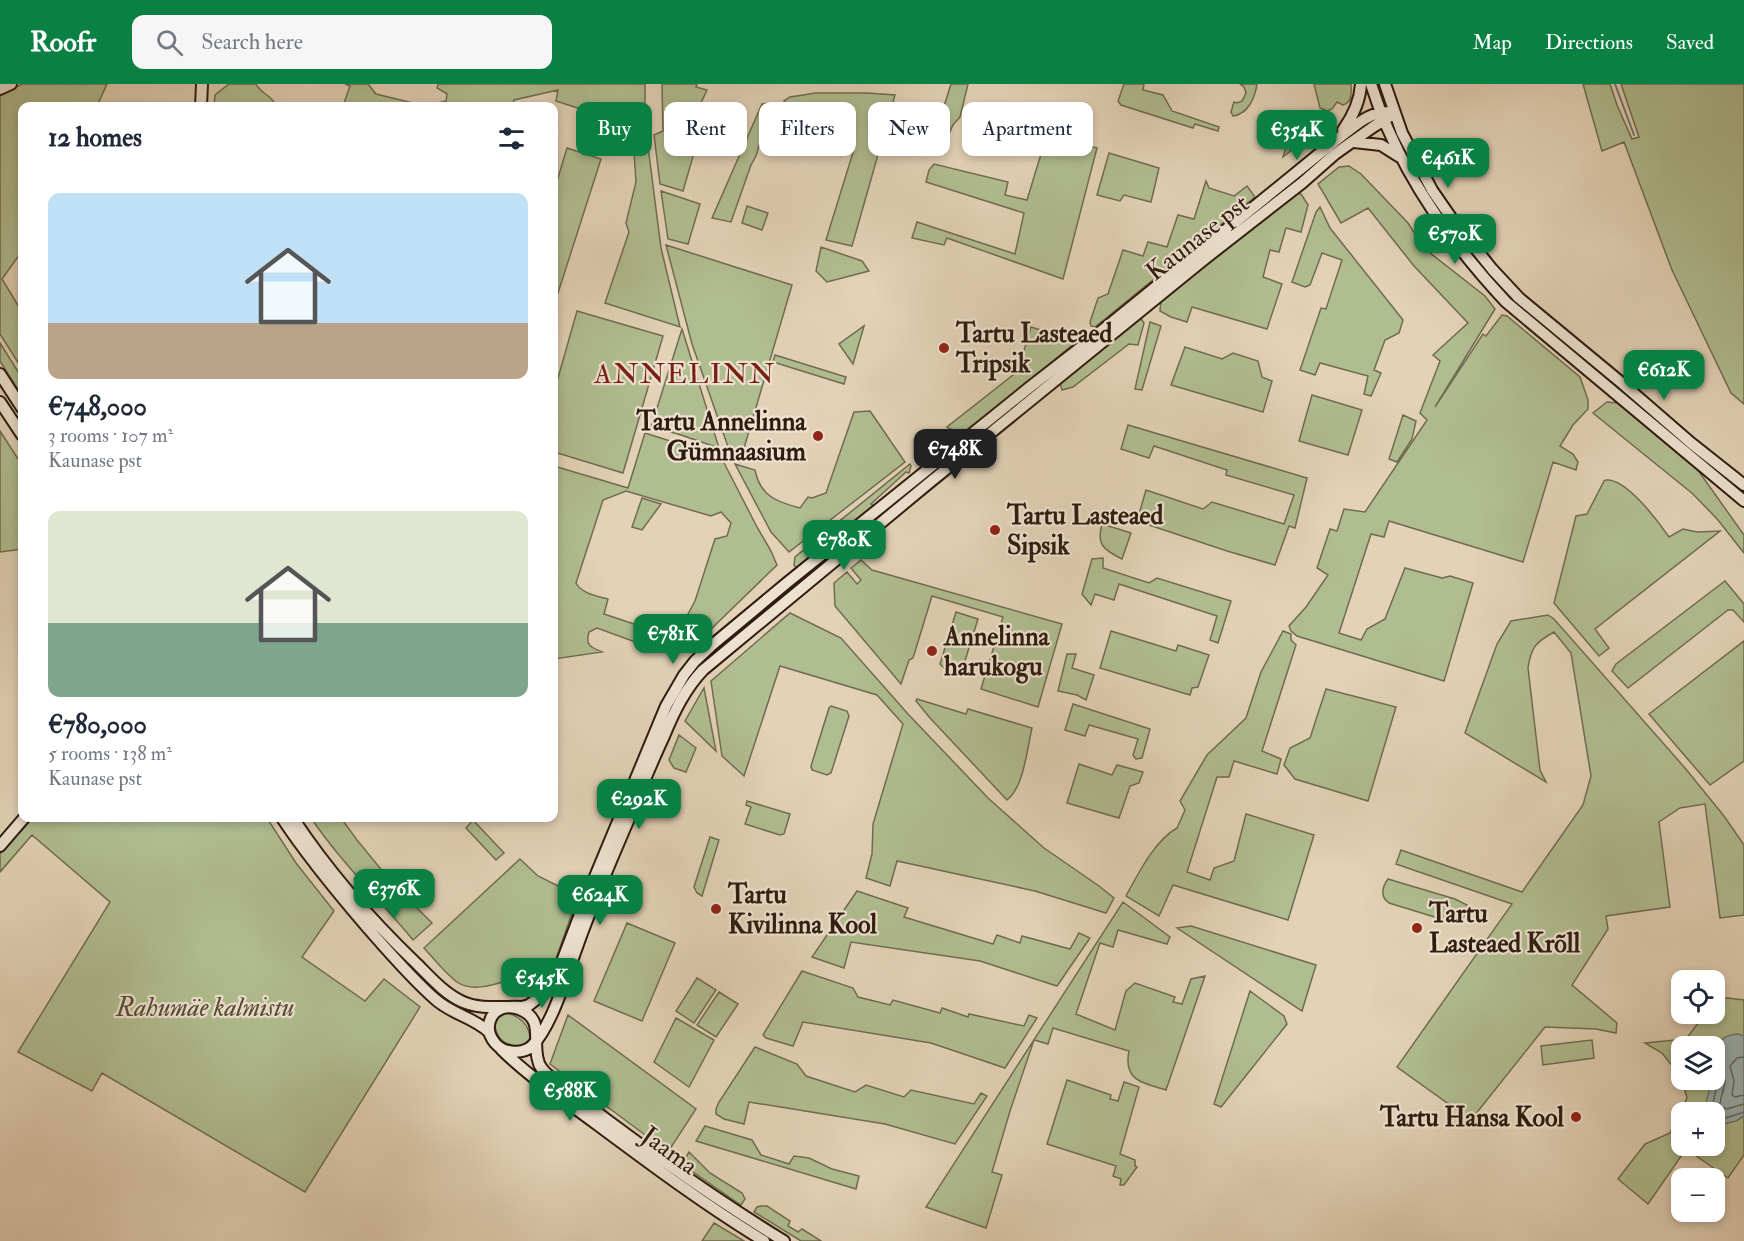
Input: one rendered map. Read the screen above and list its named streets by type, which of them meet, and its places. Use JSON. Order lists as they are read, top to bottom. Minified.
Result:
{"streets":{"street":["Kaunase pst","Jaama"]},"crossings":[["Kaunase pst","Jaama"]],"districts":["ANNELINN"],"parks":["Rahumäe kalmistu"],"places":["Tartu Lasteaed Tripsik","Tartu Annelinna Gümnaasium","Tartu Lasteaed Sipsik","Annelinna harukogu","Tartu Kivilinna Kool","Tartu Lasteaed Krõll","Tartu Hansa Kool"],"page":{"header":"Roofr","search":"Search here","nav":["Map","Directions","Saved"],"chip":["Buy","Rent","Filters","New","Apartment"],"heading":"12 homes","price":["€354K","€461K","€570K","€612K","€748K","€780K","€781K","€292K","€376K","€624K","€545K","€588K"],"list":[{"name":"€748,000","note":"3 rooms · 107 m² · Kaunase pst"},{"name":"€780,000","note":"5 rooms · 138 m² · Kaunase pst"}],"map_buttons":["+","−"]}}
